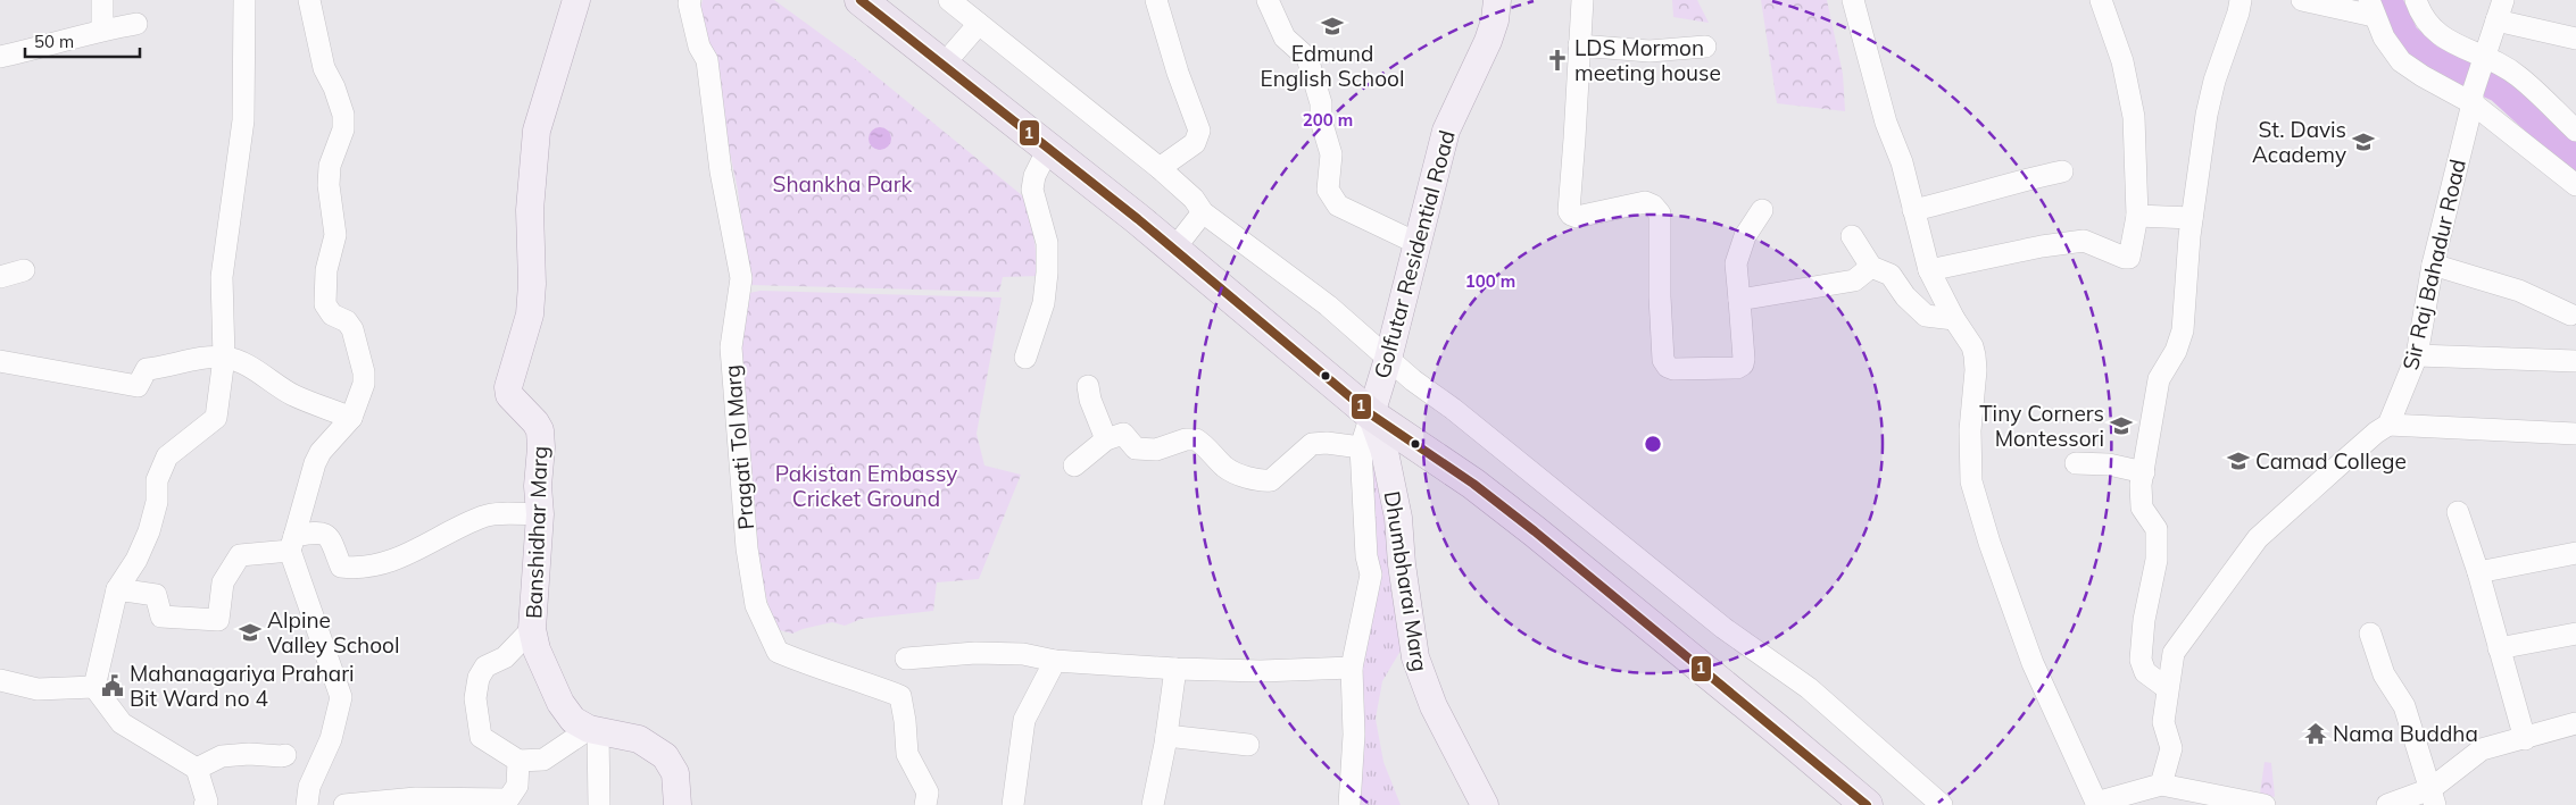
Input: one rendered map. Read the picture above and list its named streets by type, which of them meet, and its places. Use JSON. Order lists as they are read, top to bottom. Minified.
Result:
{"streets":{"main road":["Golfutar Residential Road","Banshidhar Marg","Dhumbharai Marg"],"street":["Sir Raj Bahadur Road","Pragati Tol Marg"]},"crossings":[["Golfutar Residential Road","Dhumbharai Marg"]],"parks":["Shankha Park","Pakistan Embassy Cricket Ground"],"places":{"school or university":["Edmund English School","St. Davis Academy","Tiny Corners Montessori","Camad College","Alpine Valley School"],"church":["LDS Mormon meeting house"],"public building":["Mahanagariya Prahari Bit Ward no 4"],"temple":["Nama Buddha"]},"lines":["transit line 1"],"scale_bar":"50 m","rings":["200 m","100 m"]}
